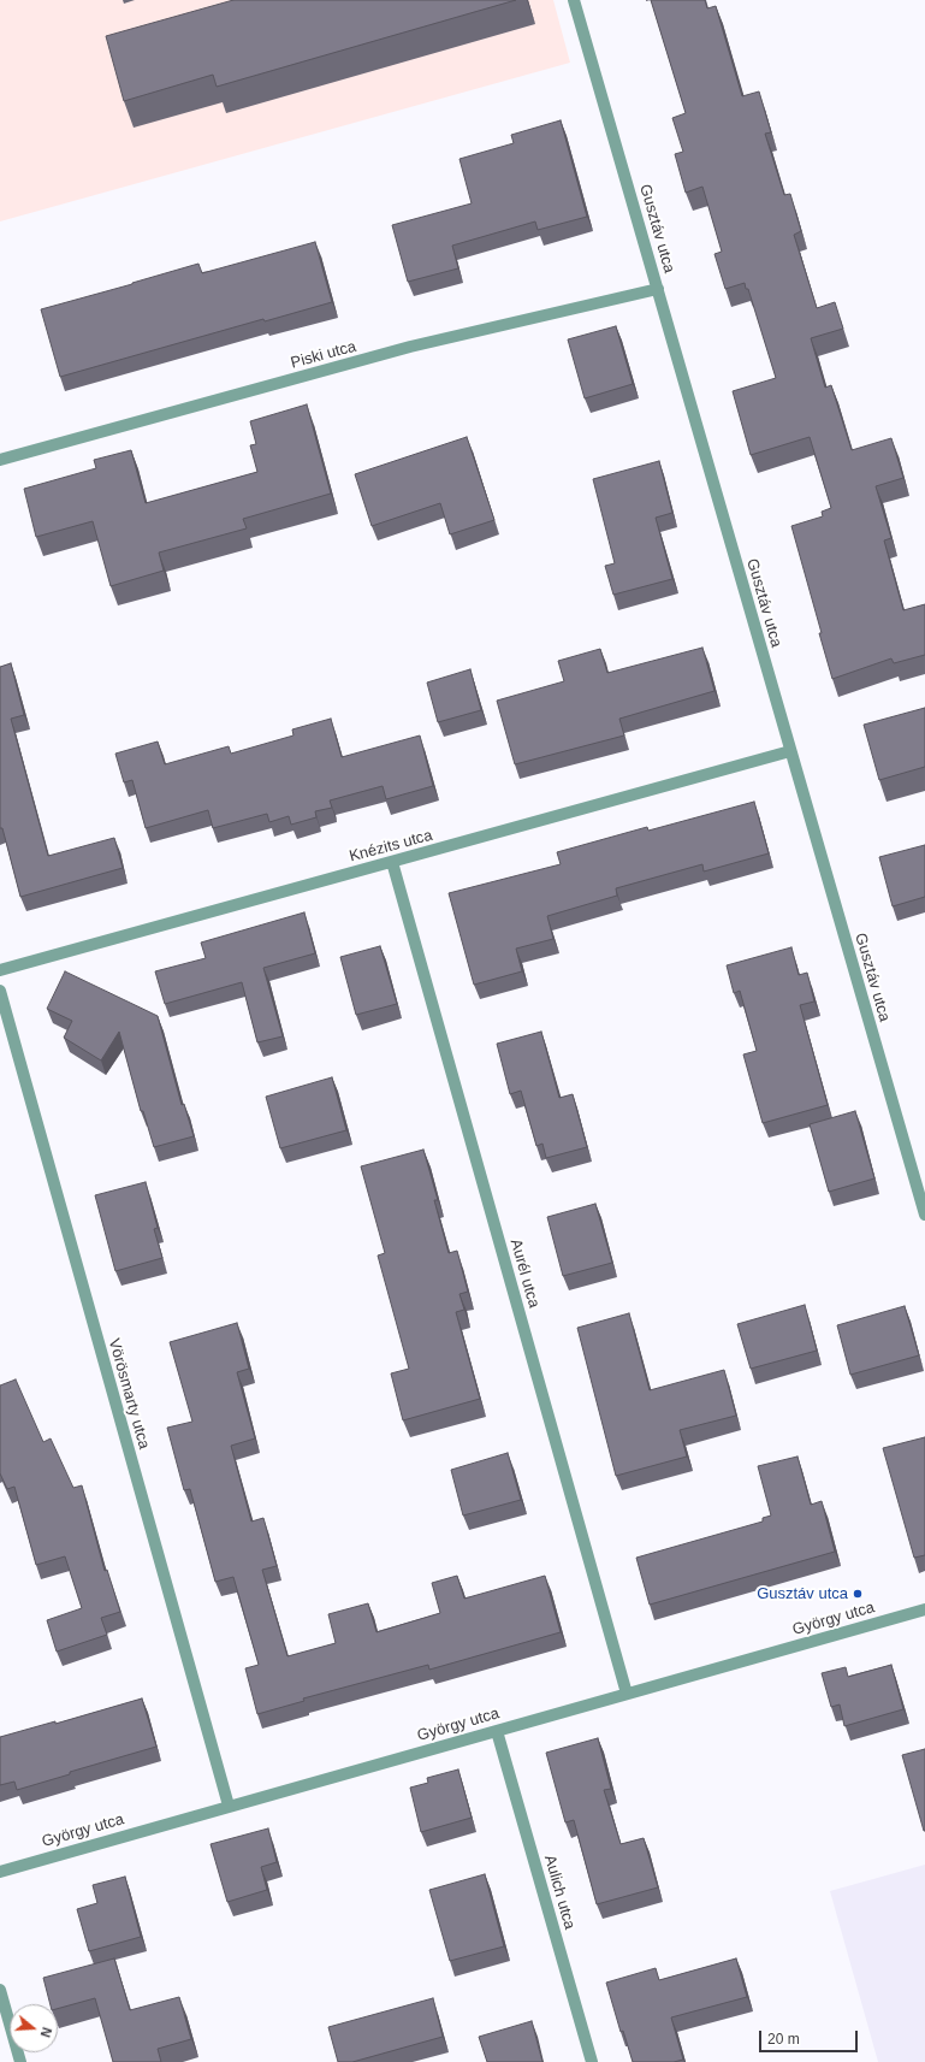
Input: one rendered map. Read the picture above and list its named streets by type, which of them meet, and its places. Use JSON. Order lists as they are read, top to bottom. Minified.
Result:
{"streets":{"street":["Gusztáv utca","Piski utca","Knézits utca","Aurél utca","Vörösmarty utca","György utca","Aulich utca"]},"crossings":[["Gusztáv utca","Piski utca"],["Gusztáv utca","Knézits utca"],["Knézits utca","Aurél utca"],["Aurél utca","György utca"],["Vörösmarty utca","György utca"],["György utca","Aulich utca"]],"places":["Gusztáv utca"],"scale_bar":"20 m","north":"right"}
